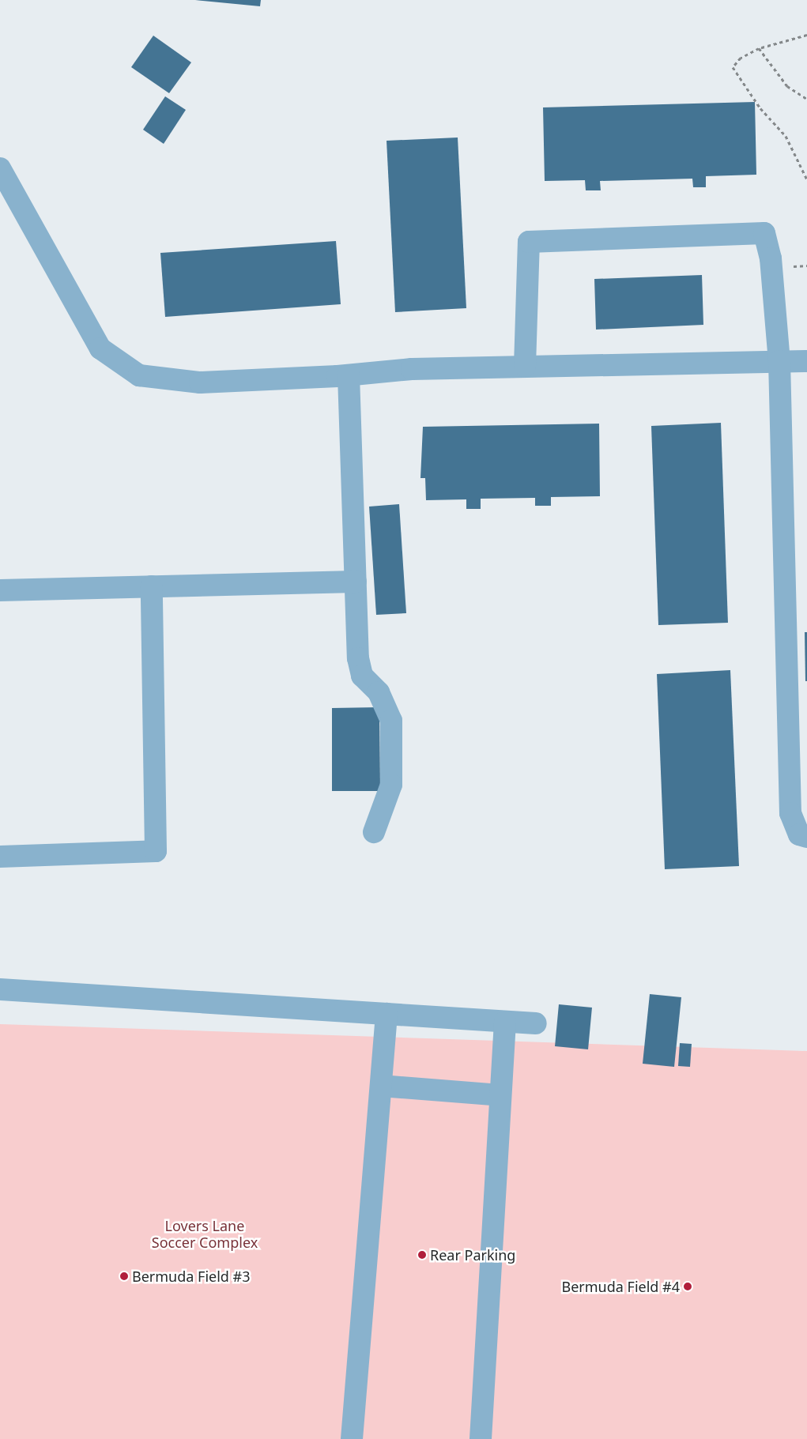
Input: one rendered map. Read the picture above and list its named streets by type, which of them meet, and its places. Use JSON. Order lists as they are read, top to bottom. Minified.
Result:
{"parks":["Lovers Lane Soccer Complex"],"places":["Rear Parking","Bermuda Field #3","Bermuda Field #4"]}
